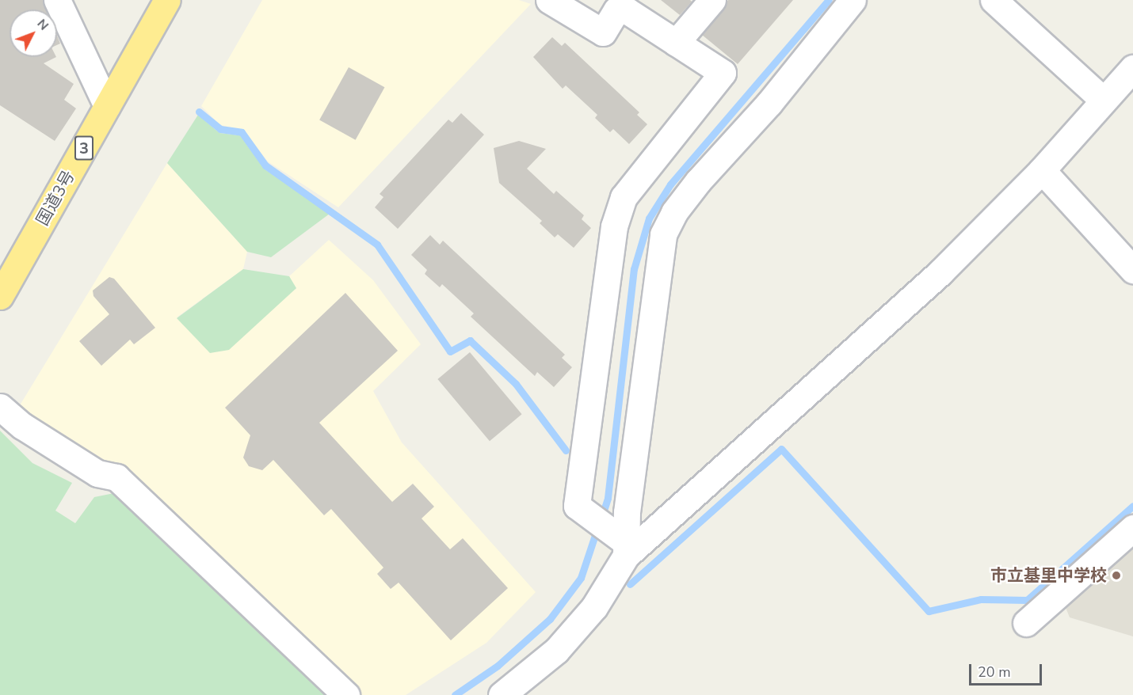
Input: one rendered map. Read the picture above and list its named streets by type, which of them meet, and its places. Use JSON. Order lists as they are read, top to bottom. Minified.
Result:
{"streets":{"highway":["3","国道3号"]},"places":["市立基里中学校"],"scale_bar":"20 m","north":"top right"}
